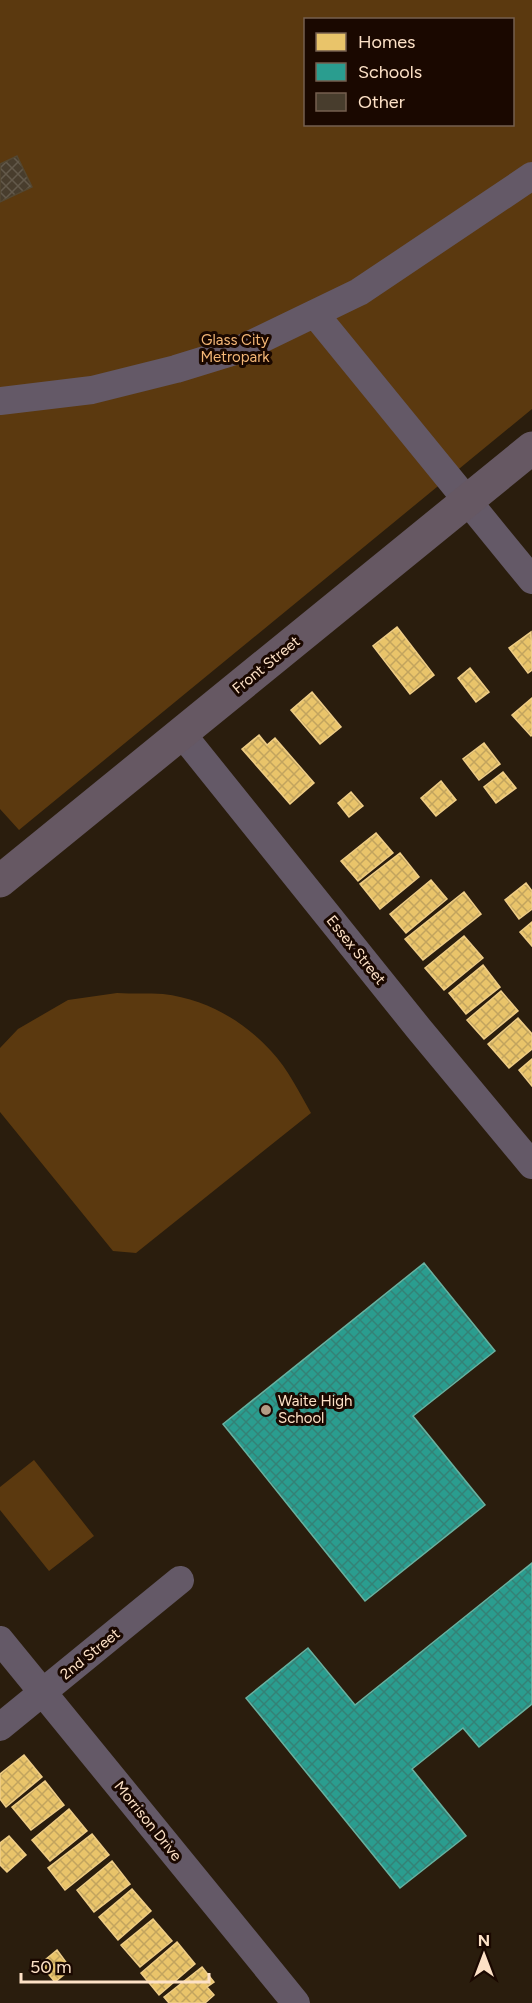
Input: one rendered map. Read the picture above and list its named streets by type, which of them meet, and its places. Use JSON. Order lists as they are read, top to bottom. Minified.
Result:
{"streets":{"main road":["Front Street"],"street":["Essex Street","2nd Street","Morrison Drive"]},"crossings":[["Front Street","Essex Street"],["2nd Street","Morrison Drive"]],"parks":["Glass City Metropark"],"places":["Waite High School"],"legend":["Homes","Schools","Other"],"scale_bar":"50 m","north":"top"}
